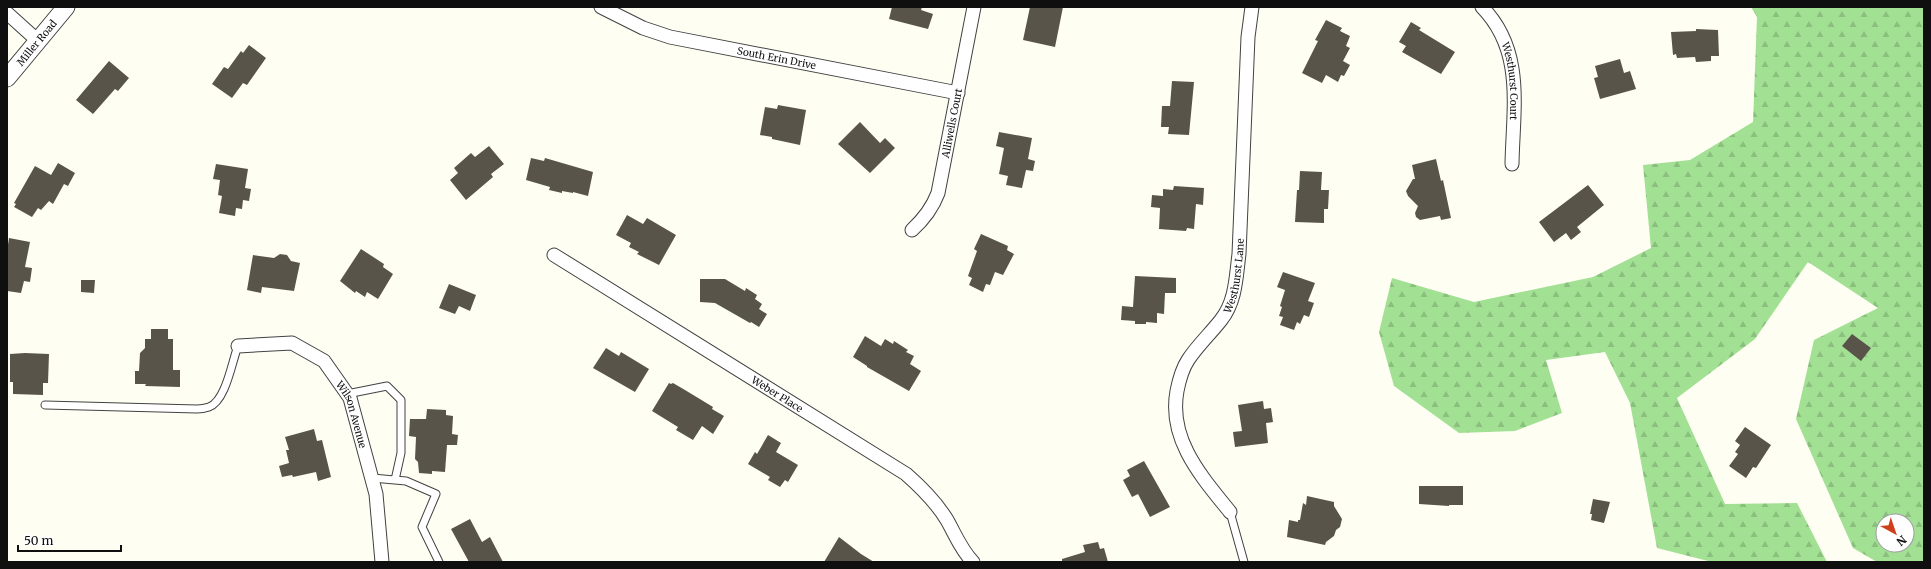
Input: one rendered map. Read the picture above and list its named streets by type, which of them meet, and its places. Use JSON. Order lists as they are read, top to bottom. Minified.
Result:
{"streets":{"street":["Miller Road","South Erin Drive","Westhurst Court","Alliwells Court","Westhurst Lane","Weber Place","Wilson Avenue"]},"crossings":[["South Erin Drive","Alliwells Court"]],"scale_bar":"50 m","north":"bottom right"}
